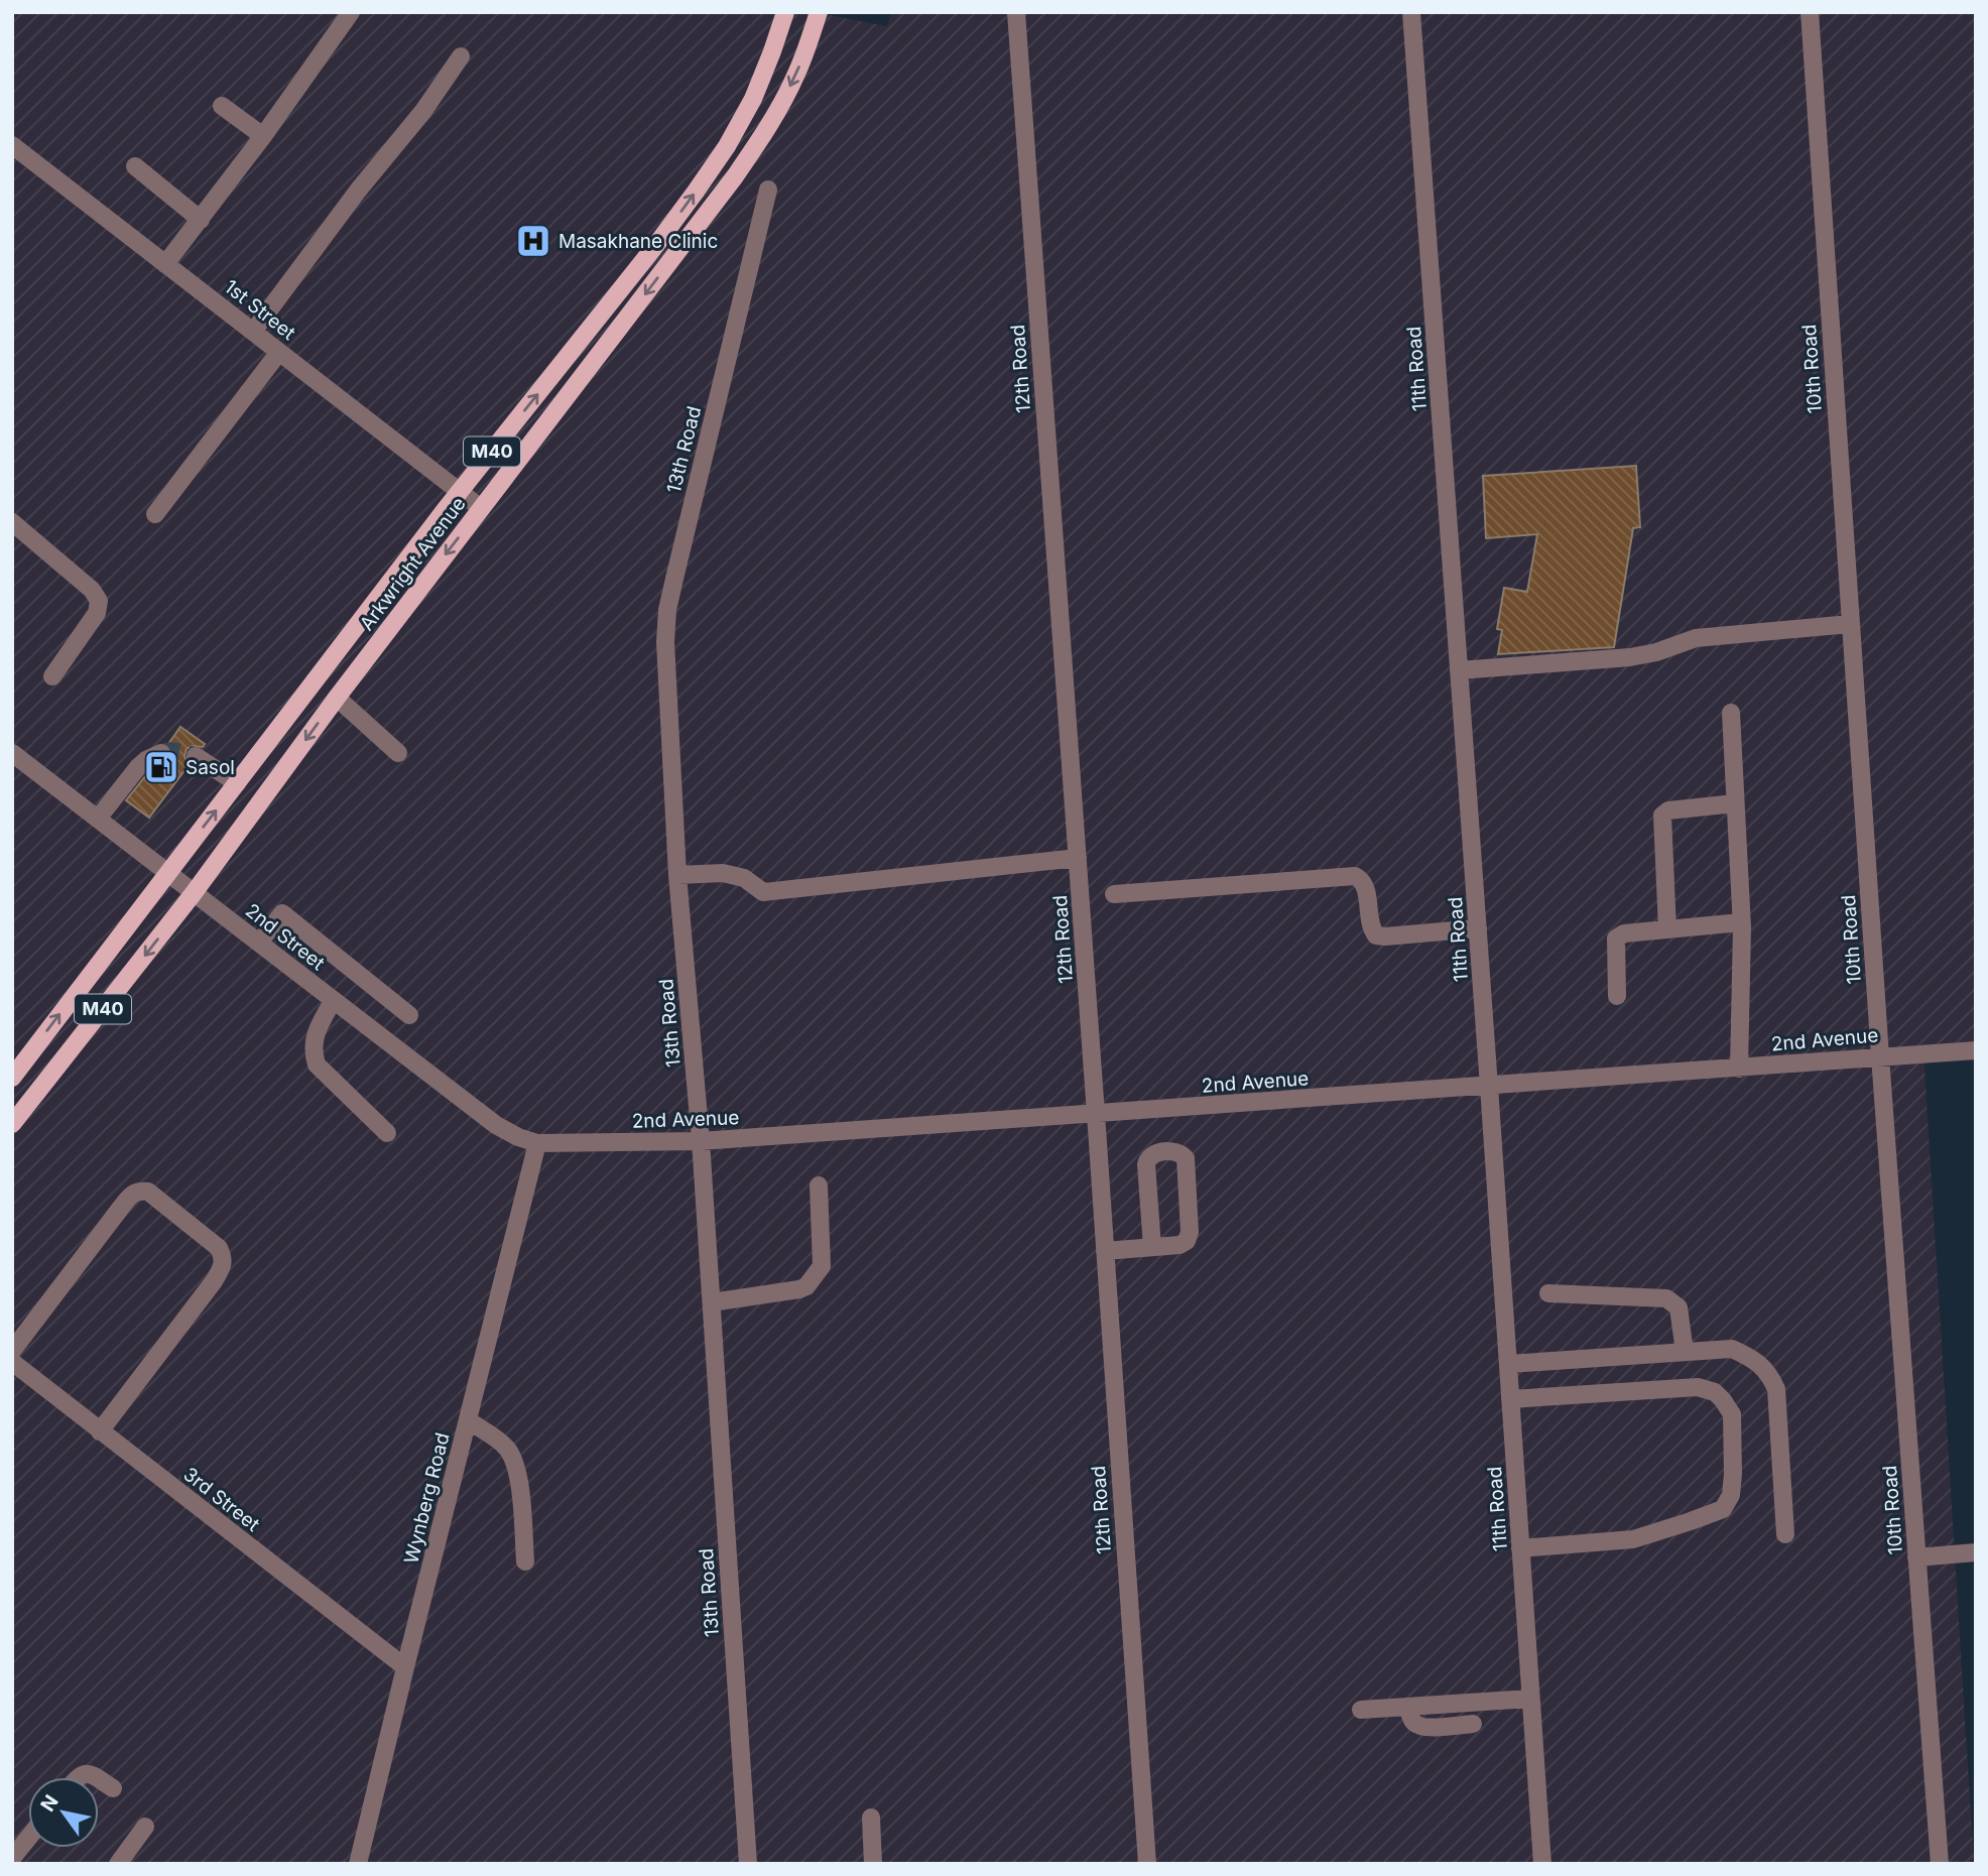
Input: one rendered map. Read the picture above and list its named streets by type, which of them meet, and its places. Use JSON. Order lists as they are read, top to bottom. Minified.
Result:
{"streets":{"main road":["M40","Arkwright Avenue"],"street":["1st Street","12th Road","11th Road","10th Road","13th Road","2nd Street","2nd Avenue","Wynberg Road","3rd Street"]},"crossings":[["1st Street","Arkwright Avenue"],["12th Road","2nd Avenue"],["11th Road","2nd Avenue"],["10th Road","2nd Avenue"],["13th Road","2nd Avenue"],["Arkwright Avenue","2nd Street"],["2nd Street","2nd Avenue"],["2nd Street","Wynberg Road"],["2nd Avenue","Wynberg Road"],["Wynberg Road","3rd Street"]],"places":{"hospital":["Masakhane Clinic"],"fuel station":["Sasol"]},"north":"top left"}
